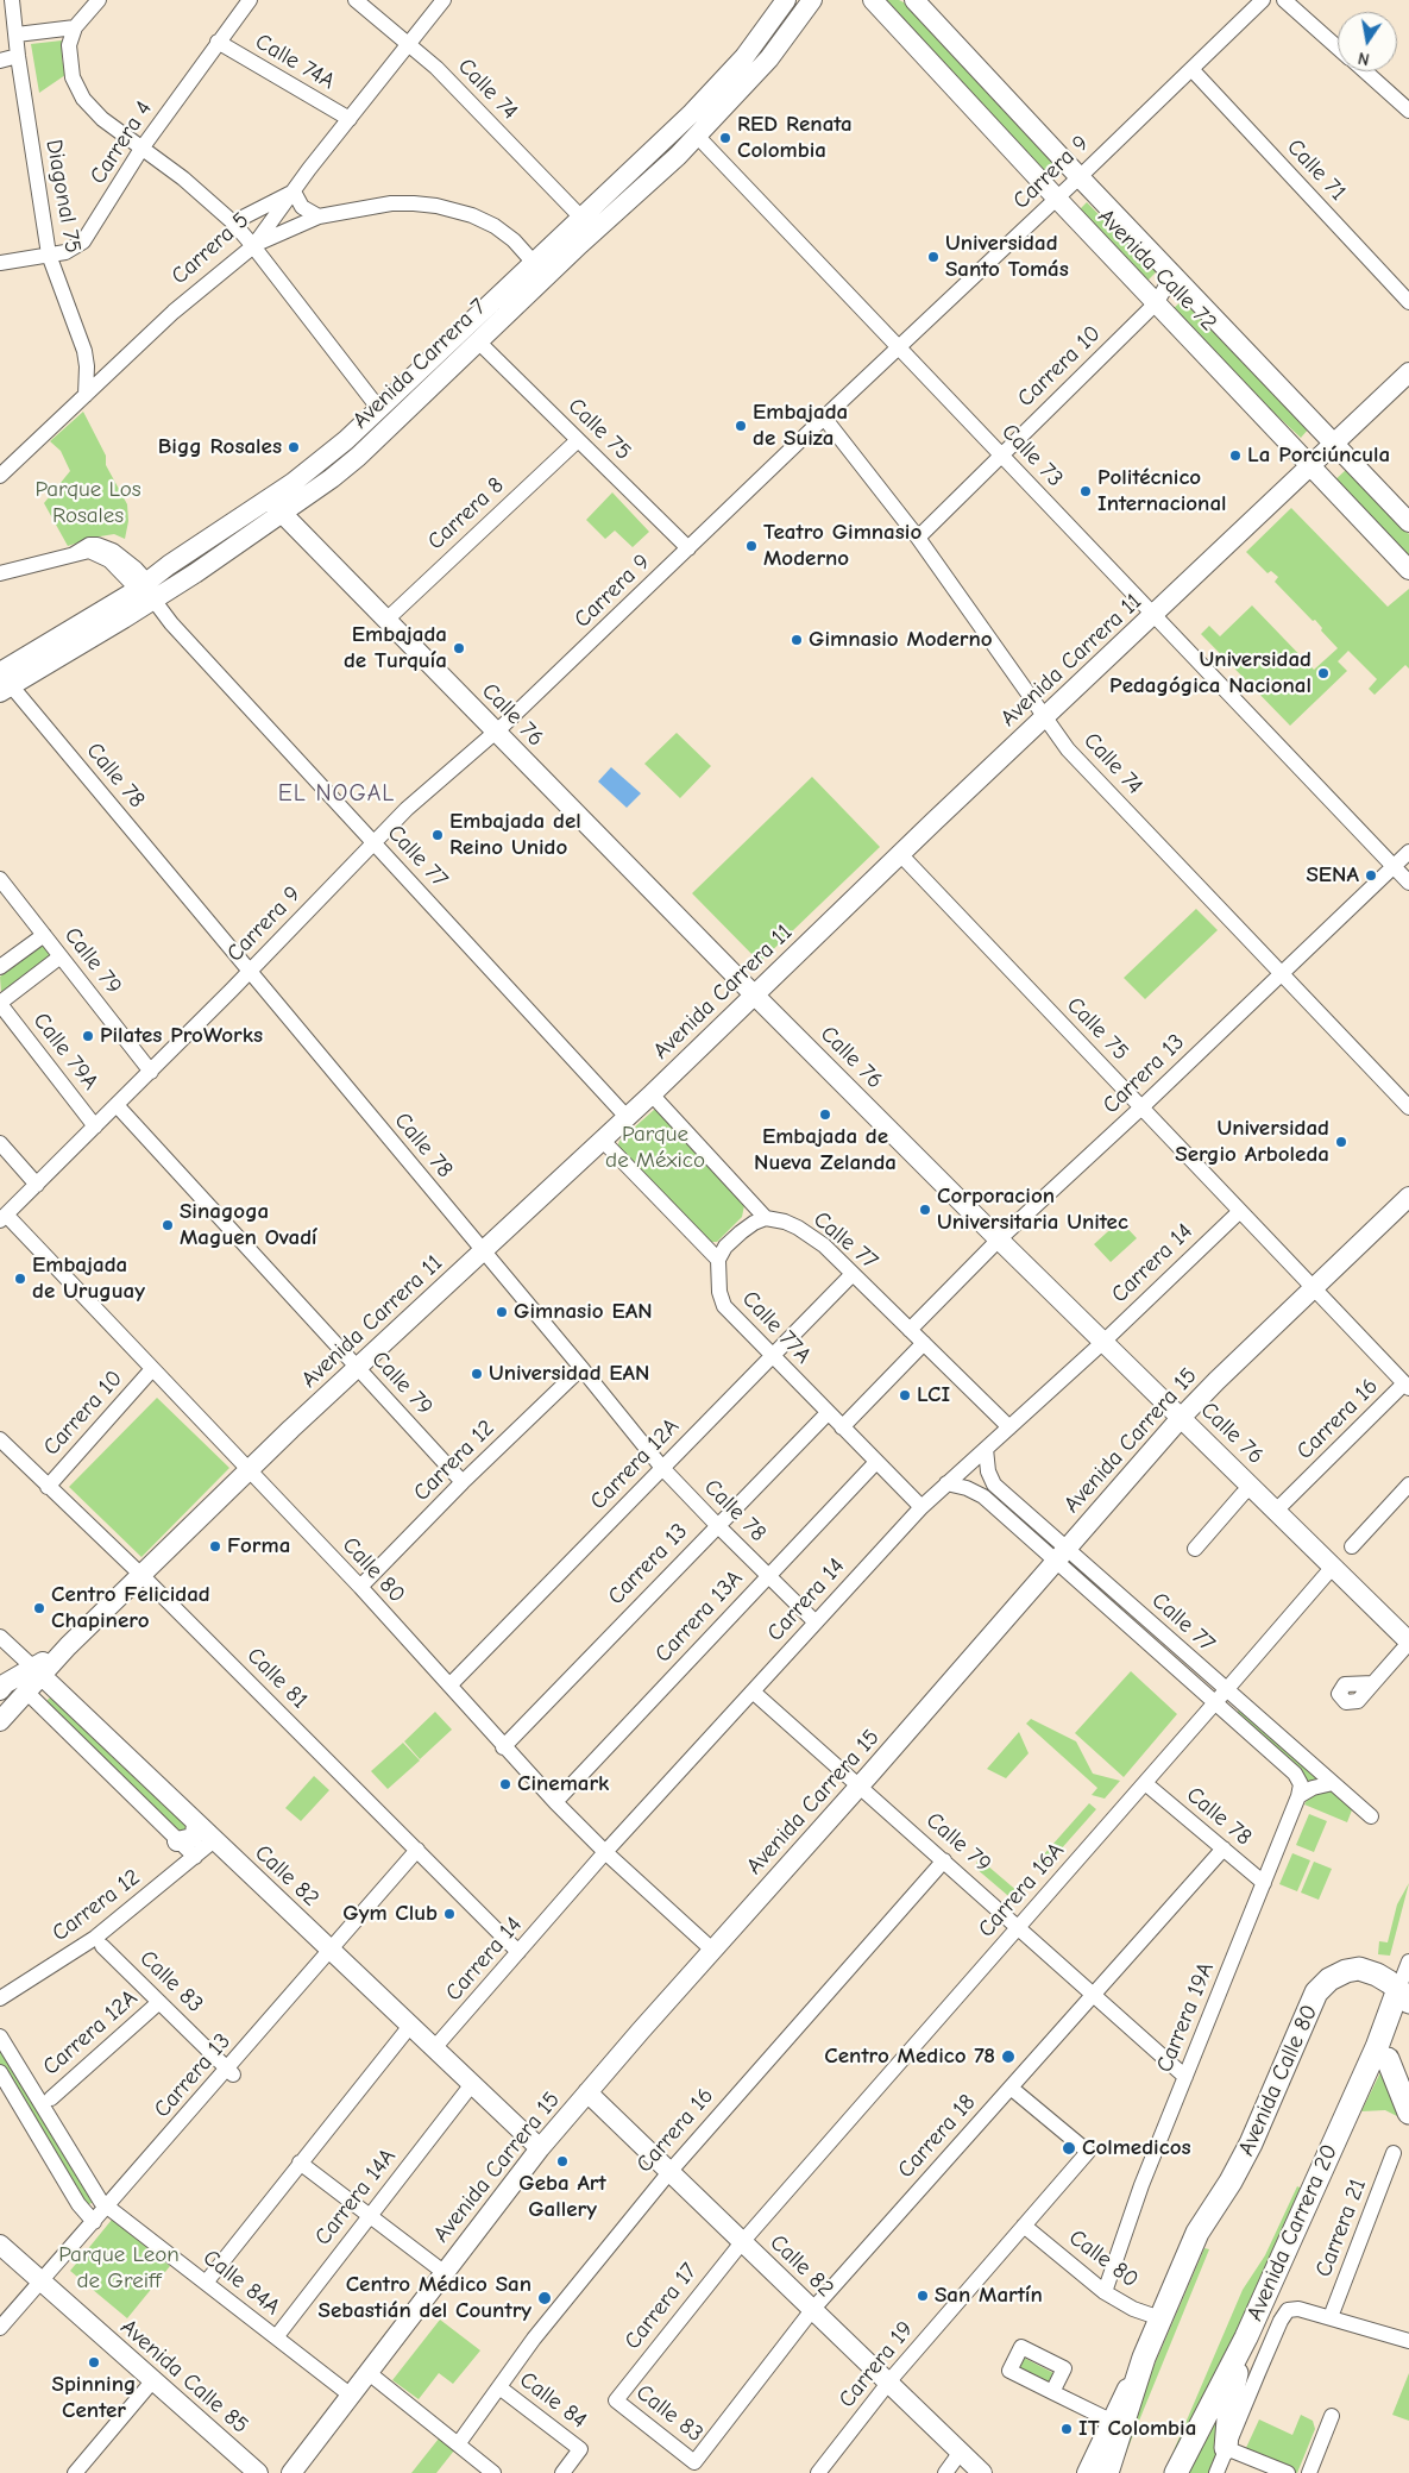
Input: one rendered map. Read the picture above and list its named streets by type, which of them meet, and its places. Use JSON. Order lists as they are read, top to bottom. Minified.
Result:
{"streets":{"highway":["Avenida Calle 80","Avenida Carrera 20"],"main road":["Avenida Calle 72","Avenida Carrera 7","Avenida Carrera 11","Calle 76","Avenida Carrera 15","Calle 82","Avenida Calle 85"],"street":["Calle 74A","Calle 74","Carrera 4","Calle 71","Carrera 9","Diagonal 75","Carrera 5","Carrera 10","Calle 75","Calle 73","Carrera 8","Calle 78","Calle 77","Calle 79","Calle 79A","Carrera 13","Carrera 14","Calle 77A","Carrera 16","Carrera 12","Carrera 12A","Calle 80","Carrera 13A","Calle 81","Carrera 16A","Calle 83","Carrera 19A","Carrera 18","Carrera 14A","Carrera 21","Calle 84A","Carrera 17","Carrera 19","Calle 84"]},"crossings":[["Calle 74A","Carrera 4"],["Calle 74A","Carrera 5"],["Calle 74","Carrera 9"],["Calle 74","Carrera 5"],["Calle 74","Avenida Carrera 7"],["Calle 74","Carrera 10"],["Calle 74","Avenida Carrera 11"],["Calle 74","Carrera 13"],["Carrera 4","Diagonal 75"],["Calle 71","Carrera 9"],["Carrera 9","Avenida Calle 72"],["Carrera 9","Calle 75"],["Carrera 9","Calle 73"],["Carrera 9","Calle 76"],["Carrera 9","Calle 78"],["Carrera 9","Calle 77"],["Carrera 9","Calle 79"],["Carrera 9","Calle 79A"],["Carrera 9","Calle 80"],["Diagonal 75","Carrera 5"],["Avenida Calle 72","Carrera 10"],["Avenida Calle 72","Avenida Carrera 11"],["Avenida Carrera 7","Calle 75"],["Avenida Carrera 7","Calle 73"],["Avenida Carrera 7","Calle 76"],["Avenida Carrera 7","Calle 78"],["Avenida Carrera 7","Calle 77"],["Carrera 10","Calle 73"],["Carrera 10","Calle 80"],["Carrera 10","Calle 81"],["Calle 75","Carrera 8"],["Calle 75","Avenida Carrera 11"],["Calle 75","Carrera 13"],["Calle 75","Carrera 14"],["Calle 75","Carrera 16"],["Calle 75","Avenida Carrera 15"],["Calle 73","Avenida Carrera 11"],["Calle 73","Carrera 13"],["Carrera 8","Calle 76"],["Avenida Carrera 11","Calle 76"],["Avenida Carrera 11","Calle 78"],["Avenida Carrera 11","Calle 77"],["Avenida Carrera 11","Calle 79"],["Avenida Carrera 11","Calle 80"],["Avenida Carrera 11","Calle 81"],["Avenida Carrera 11","Calle 82"],["Calle 76","Carrera 13"],["Calle 76","Carrera 14"],["Calle 76","Carrera 16"],["Calle 76","Avenida Carrera 15"],["Calle 76","Carrera 16A"],["Calle 78","Carrera 13"],["Calle 78","Carrera 14"],["Calle 78","Carrera 12"],["Calle 78","Carrera 12A"],["Calle 78","Carrera 13A"],["Calle 78","Carrera 16A"],["Calle 78","Carrera 19A"],["Calle 78","Carrera 18"],["Calle 77","Carrera 13"],["Calle 77","Carrera 14"],["Calle 77","Calle 77A"],["Calle 77","Avenida Carrera 15"],["Calle 77","Carrera 12A"],["Calle 77","Carrera 16A"],["Calle 77","Carrera 19A"],["Calle 79","Carrera 14"],["Calle 79","Carrera 16"],["Calle 79","Avenida Carrera 15"],["Calle 79","Carrera 12"],["Calle 79","Carrera 16A"],["Calle 79","Carrera 19A"],["Calle 79","Carrera 18"],["Carrera 13","Calle 77A"],["Carrera 13","Calle 80"],["Carrera 13","Calle 81"],["Carrera 13","Calle 82"],["Carrera 13","Calle 83"],["Carrera 13","Calle 84A"],["Carrera 13","Avenida Calle 85"],["Carrera 14","Calle 77A"],["Carrera 14","Calle 80"],["Carrera 14","Calle 81"],["Carrera 14","Calle 82"],["Calle 77A","Carrera 12A"],["Calle 77A","Carrera 13A"],["Carrera 16","Calle 82"],["Carrera 16","Calle 84"],["Avenida Carrera 15","Calle 80"],["Avenida Carrera 15","Calle 82"],["Avenida Carrera 15","Calle 84A"],["Carrera 12","Calle 80"],["Carrera 12","Calle 82"],["Carrera 12A","Calle 80"],["Carrera 12A","Calle 83"],["Calle 80","Carrera 13A"],["Calle 80","Carrera 19A"],["Calle 80","Avenida Calle 80"],["Calle 80","Carrera 19"],["Calle 82","Carrera 16A"],["Calle 82","Carrera 18"],["Calle 82","Carrera 14A"],["Calle 82","Carrera 17"],["Calle 82","Carrera 19"],["Carrera 16A","Carrera 17"],["Calle 83","Carrera 18"],["Calle 83","Carrera 17"],["Avenida Calle 80","Avenida Carrera 20"],["Carrera 18","Carrera 19"],["Carrera 14A","Calle 84A"]],"districts":["EL NOGAL"],"parks":["Parque Los Rosales","Parque de México","Parque Leon de Greiff"],"places":["RED Renata Colombia","Universidad Santo Tomás","Embajada de Suiza","Bigg Rosales","La Porciúncula","Politécnico Internacional","Teatro Gimnasio Moderno","Gimnasio Moderno","Embajada de Turquía","Universidad Pedagógica Nacional","Embajada del Reino Unido","SENA","Pilates ProWorks","Embajada de Nueva Zelanda","Universidad Sergio Arboleda","Corporacion Universitaria Unitec","Sinagoga Maguen Ovadí","Embajada de Uruguay","Gimnasio EAN","Universidad EAN","LCI","Forma","Centro Felicidad Chapinero","Cinemark","Gym Club","Centro Medico 78","Colmedicos","Geba Art Gallery","San Martín","Centro Médico San Sebastián del Country","Spinning Center","IT Colombia"],"north":"bottom"}
